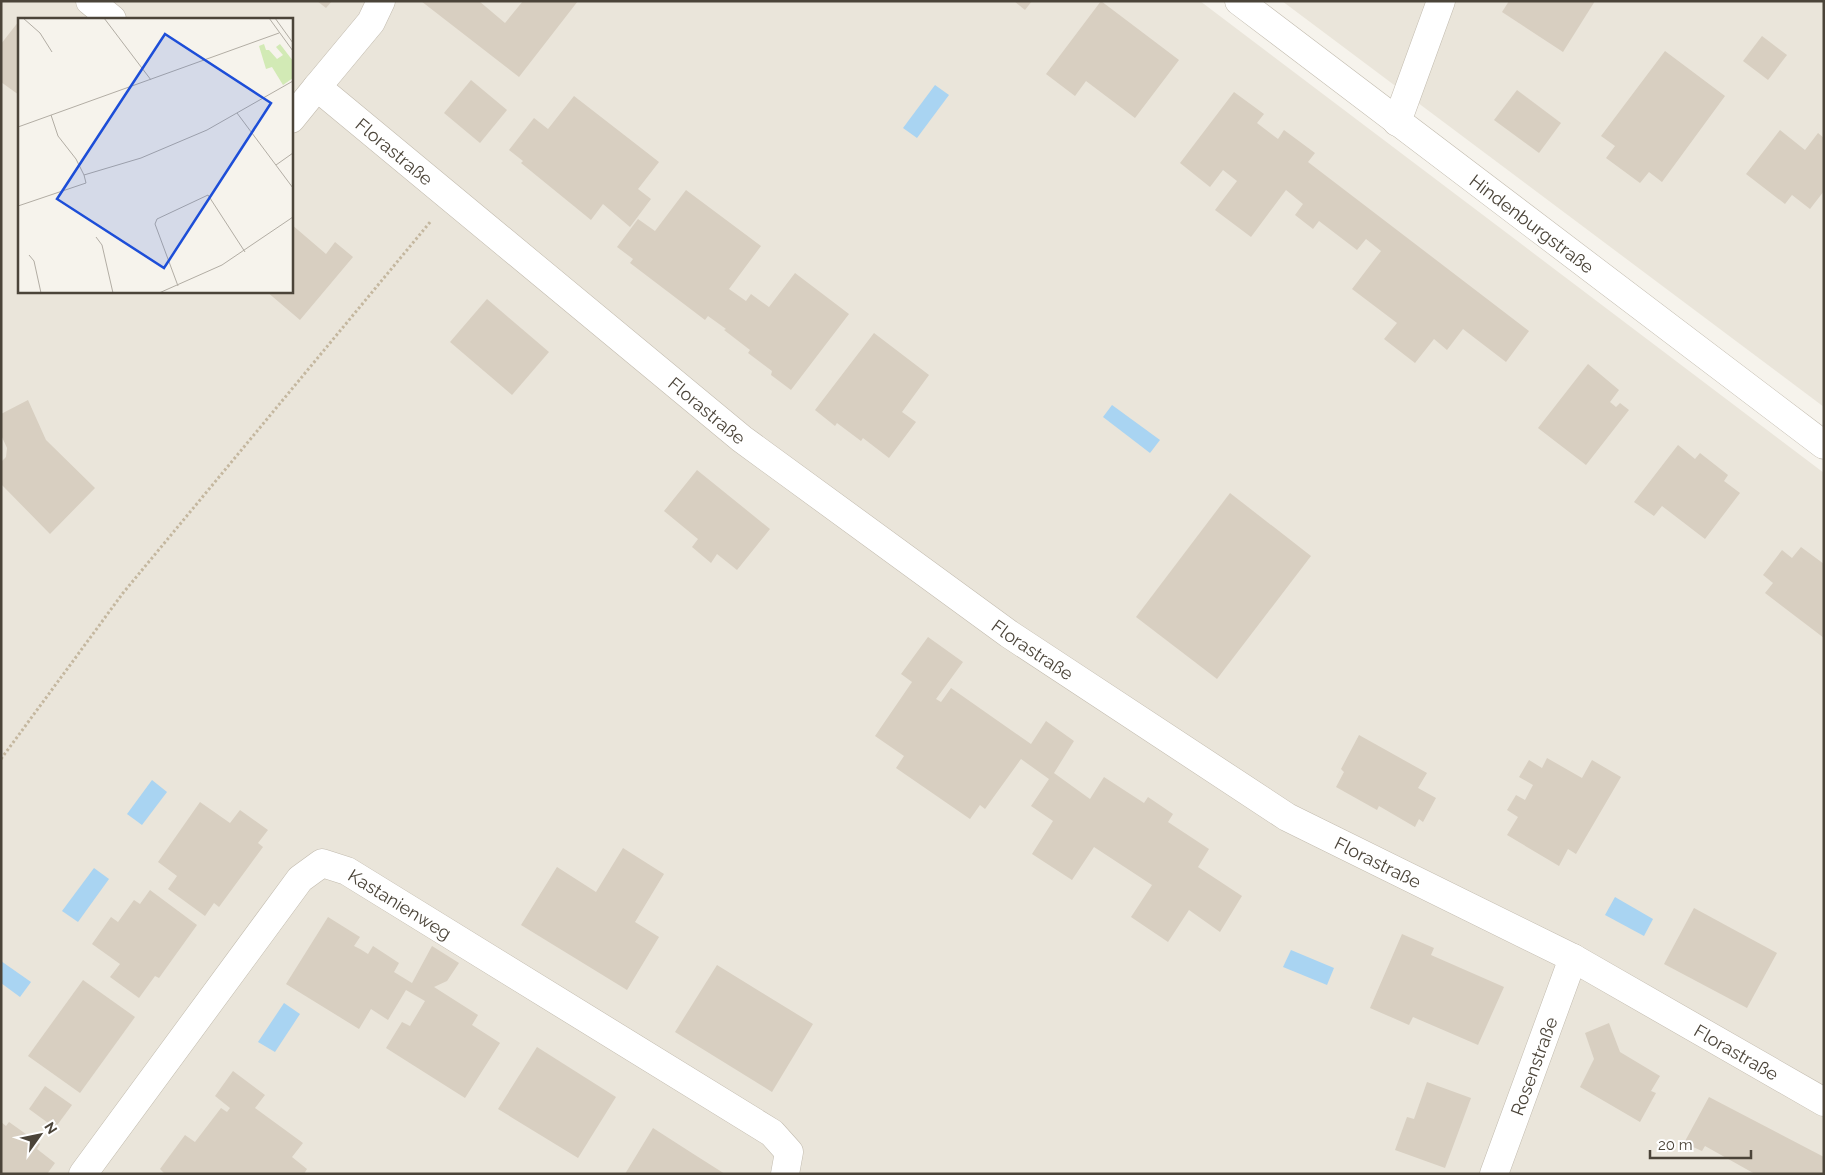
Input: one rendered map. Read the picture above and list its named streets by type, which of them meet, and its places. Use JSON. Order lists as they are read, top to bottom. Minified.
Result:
{"streets":{"street":["Florastraße","Hindenburgstraße","Kastanienweg","Rosenstraße"]},"crossings":[["Florastraße","Rosenstraße"]],"scale_bar":"20 m","north":"top right"}
